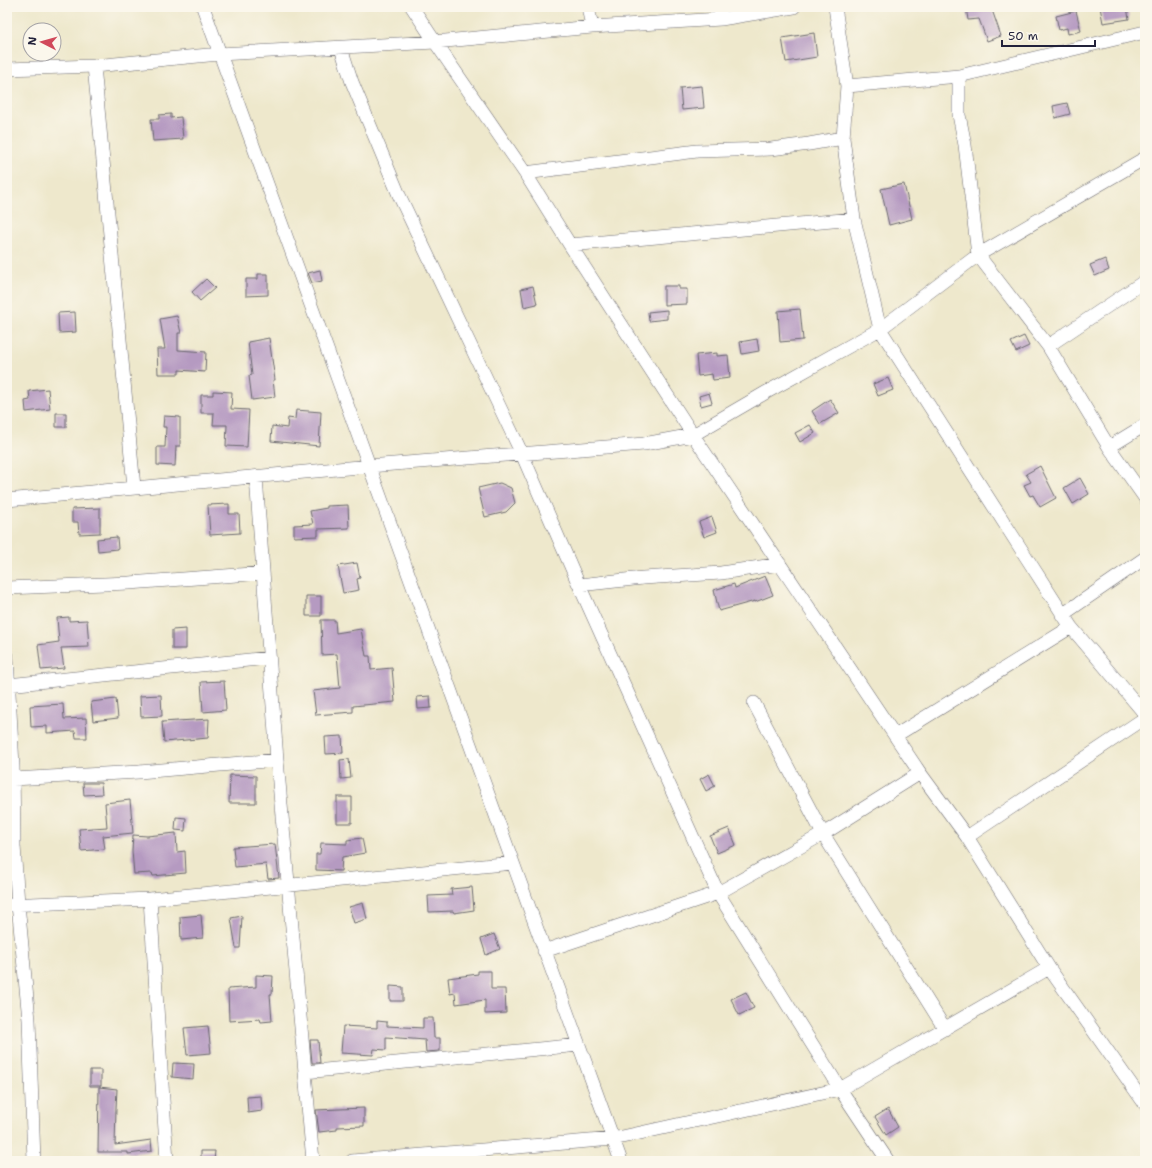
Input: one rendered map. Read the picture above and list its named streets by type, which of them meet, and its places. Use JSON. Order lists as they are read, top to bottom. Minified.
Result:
{"scale_bar":"50 m","north":"left"}
